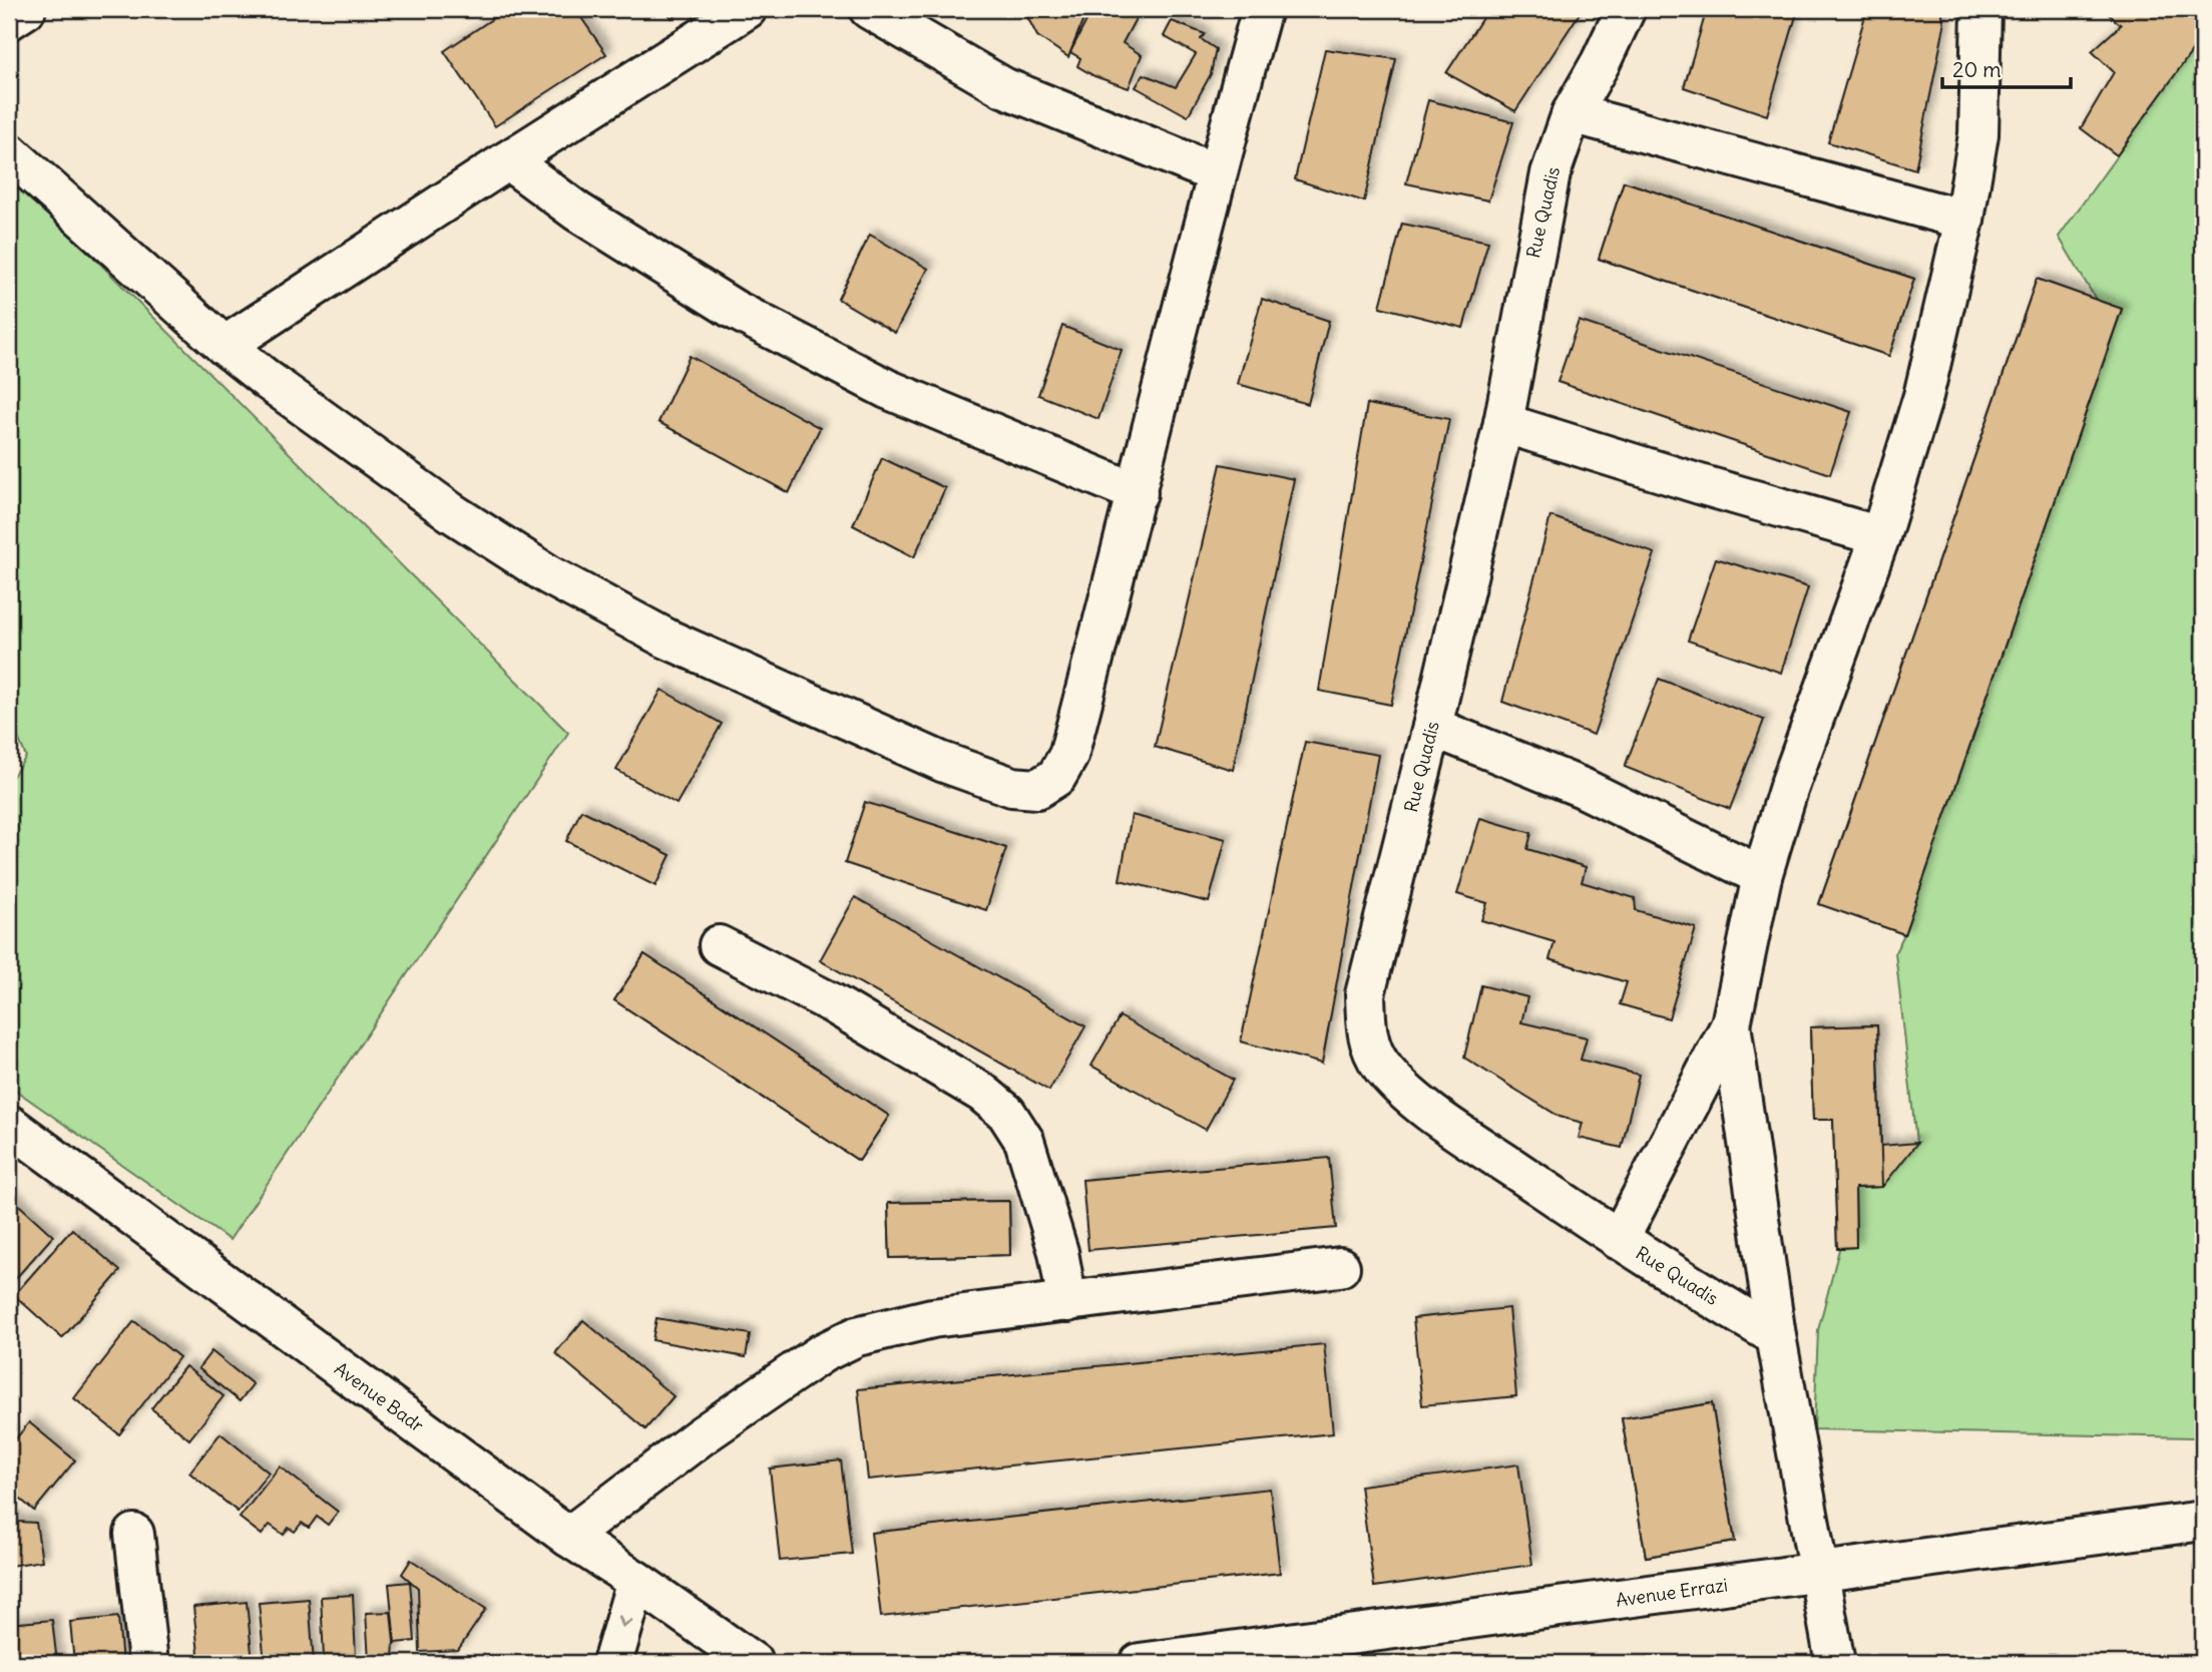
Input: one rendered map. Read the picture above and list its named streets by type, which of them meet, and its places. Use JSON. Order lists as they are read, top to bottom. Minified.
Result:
{"streets":{"street":["Rue Quadis","Avenue Badr","Avenue Errazi"]},"scale_bar":"20 m"}
